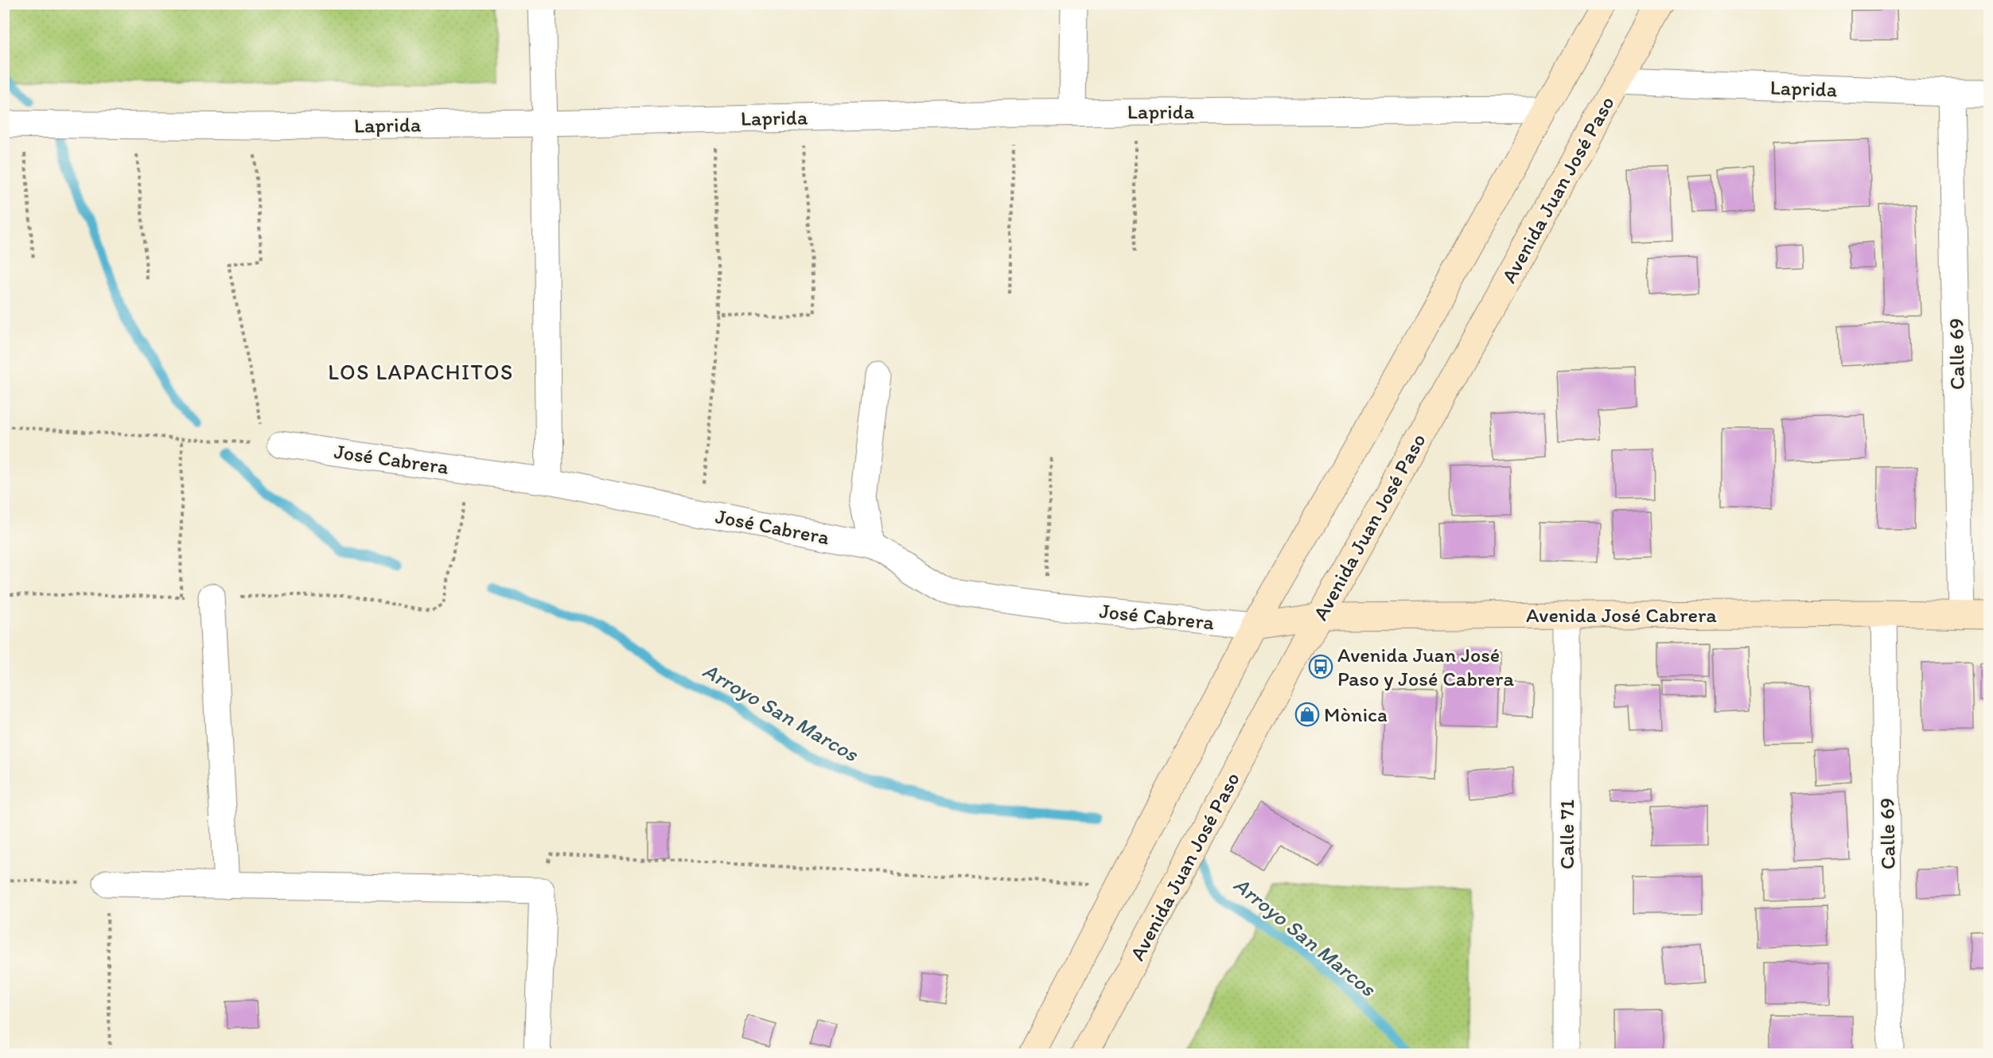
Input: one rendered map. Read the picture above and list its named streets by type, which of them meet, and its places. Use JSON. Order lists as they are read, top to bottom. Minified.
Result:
{"streets":{"main road":["Avenida Juan José Paso","Avenida José Cabrera"],"street":["Laprida","Calle 69","José Cabrera","Calle 71"]},"crossings":[["Laprida","Avenida Juan José Paso"],["Laprida","Calle 69"],["Avenida Juan José Paso","Avenida José Cabrera"],["Calle 69","Avenida José Cabrera"],["José Cabrera","Avenida José Cabrera"],["Avenida José Cabrera","Calle 71"]],"districts":["LOS LAPACHITOS"],"water":["Arroyo San Marcos"],"places":{"bus stop":["Avenida Juan José Paso y José Cabrera"],"shop":["Mònica"]}}
